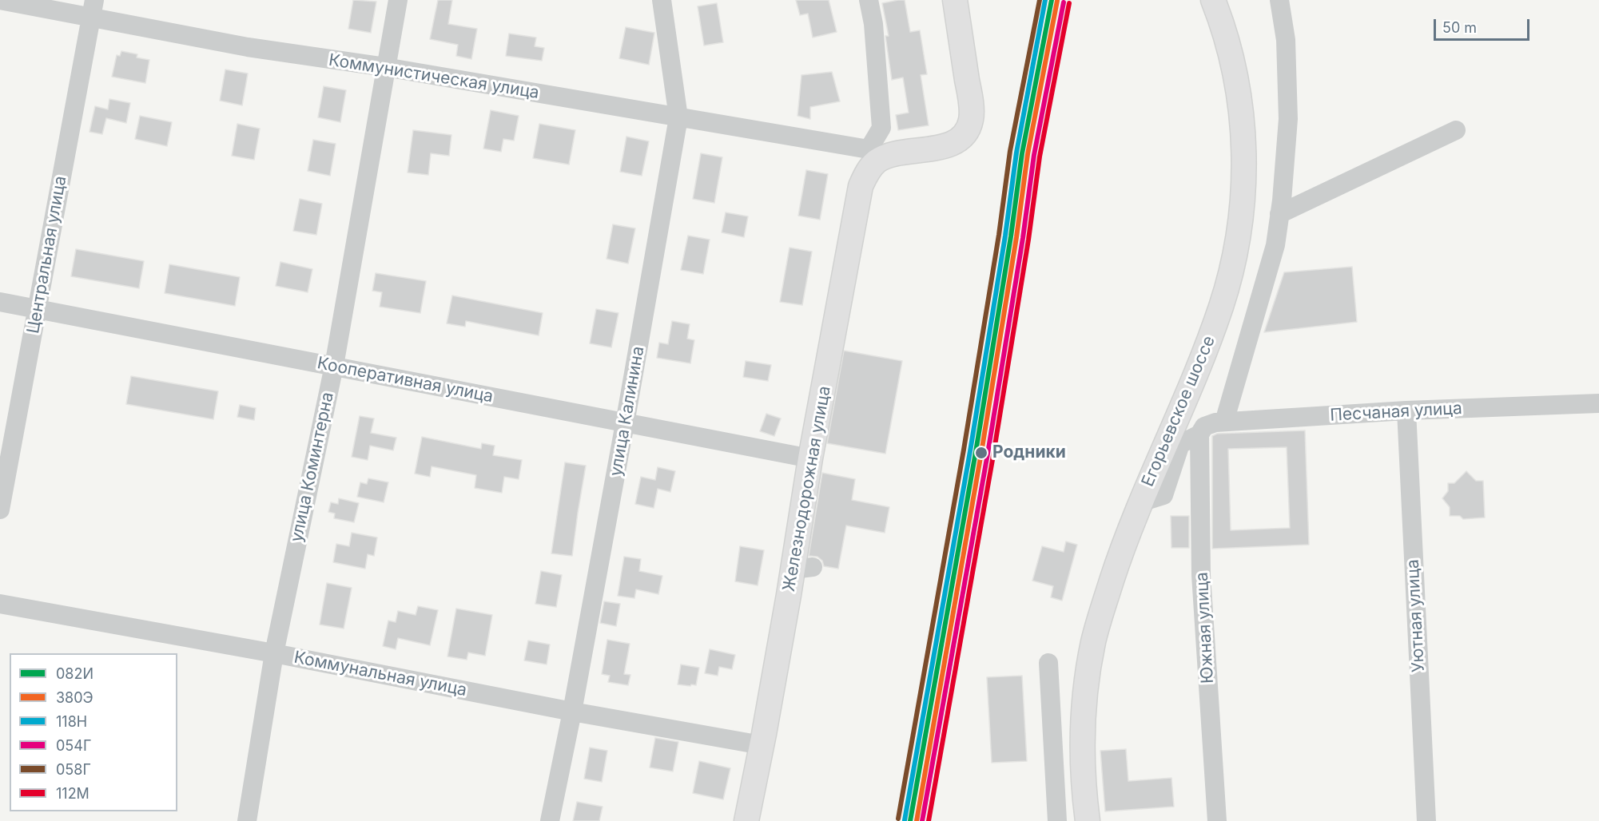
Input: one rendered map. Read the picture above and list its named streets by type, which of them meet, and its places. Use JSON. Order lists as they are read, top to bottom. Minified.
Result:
{"streets":{"main road":["Егорьевское шоссе","Железнодорожная улица"],"street":["Коммунистическая улица","Центральная улица","Кооперативная улица","улица Калинина","Песчаная улица","улица Коминтерна","Уютная улица","Южная улица","Коммунальная улица"]},"crossings":[["Коммунистическая улица","Центральная улица"],["Коммунистическая улица","улица Калинина"],["Коммунистическая улица","улица Коминтерна"],["Коммунистическая улица","Железнодорожная улица"],["Центральная улица","Кооперативная улица"],["Кооперативная улица","улица Калинина"],["Кооперативная улица","улица Коминтерна"],["Кооперативная улица","Железнодорожная улица"],["улица Калинина","Коммунальная улица"],["Егорьевское шоссе","Песчаная улица"],["Песчаная улица","Уютная улица"],["Песчаная улица","Южная улица"],["улица Коминтерна","Коммунальная улица"],["Железнодорожная улица","Коммунальная улица"]],"places":["Родники"],"lines":["transit line 082И","transit line 118Н","transit line 058Г","transit line 380Э","transit line 054Г","transit line 112М"],"legend":["082И","380Э","118Н","054Г","058Г","112М"],"scale_bar":"50 m"}
